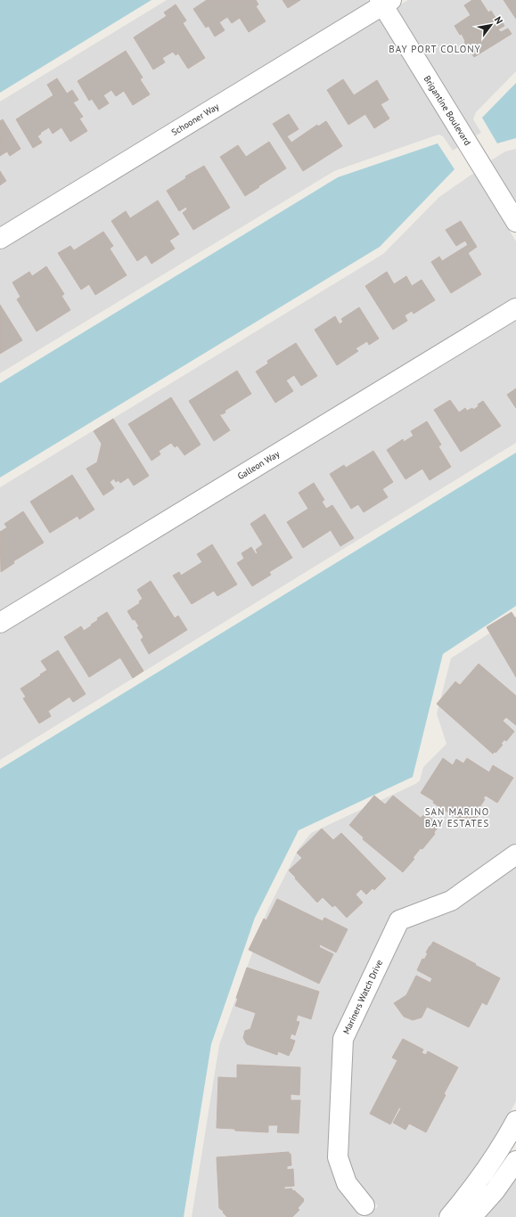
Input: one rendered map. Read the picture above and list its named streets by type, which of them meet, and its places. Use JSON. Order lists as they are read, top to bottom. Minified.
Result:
{"streets":{"street":["Brigantine Boulevard","Schooner Way","Galleon Way","Mariners Watch Drive"]},"crossings":[["Brigantine Boulevard","Schooner Way"]],"districts":["BAY PORT COLONY","SAN MARINO BAY ESTATES"],"north":"top right"}
